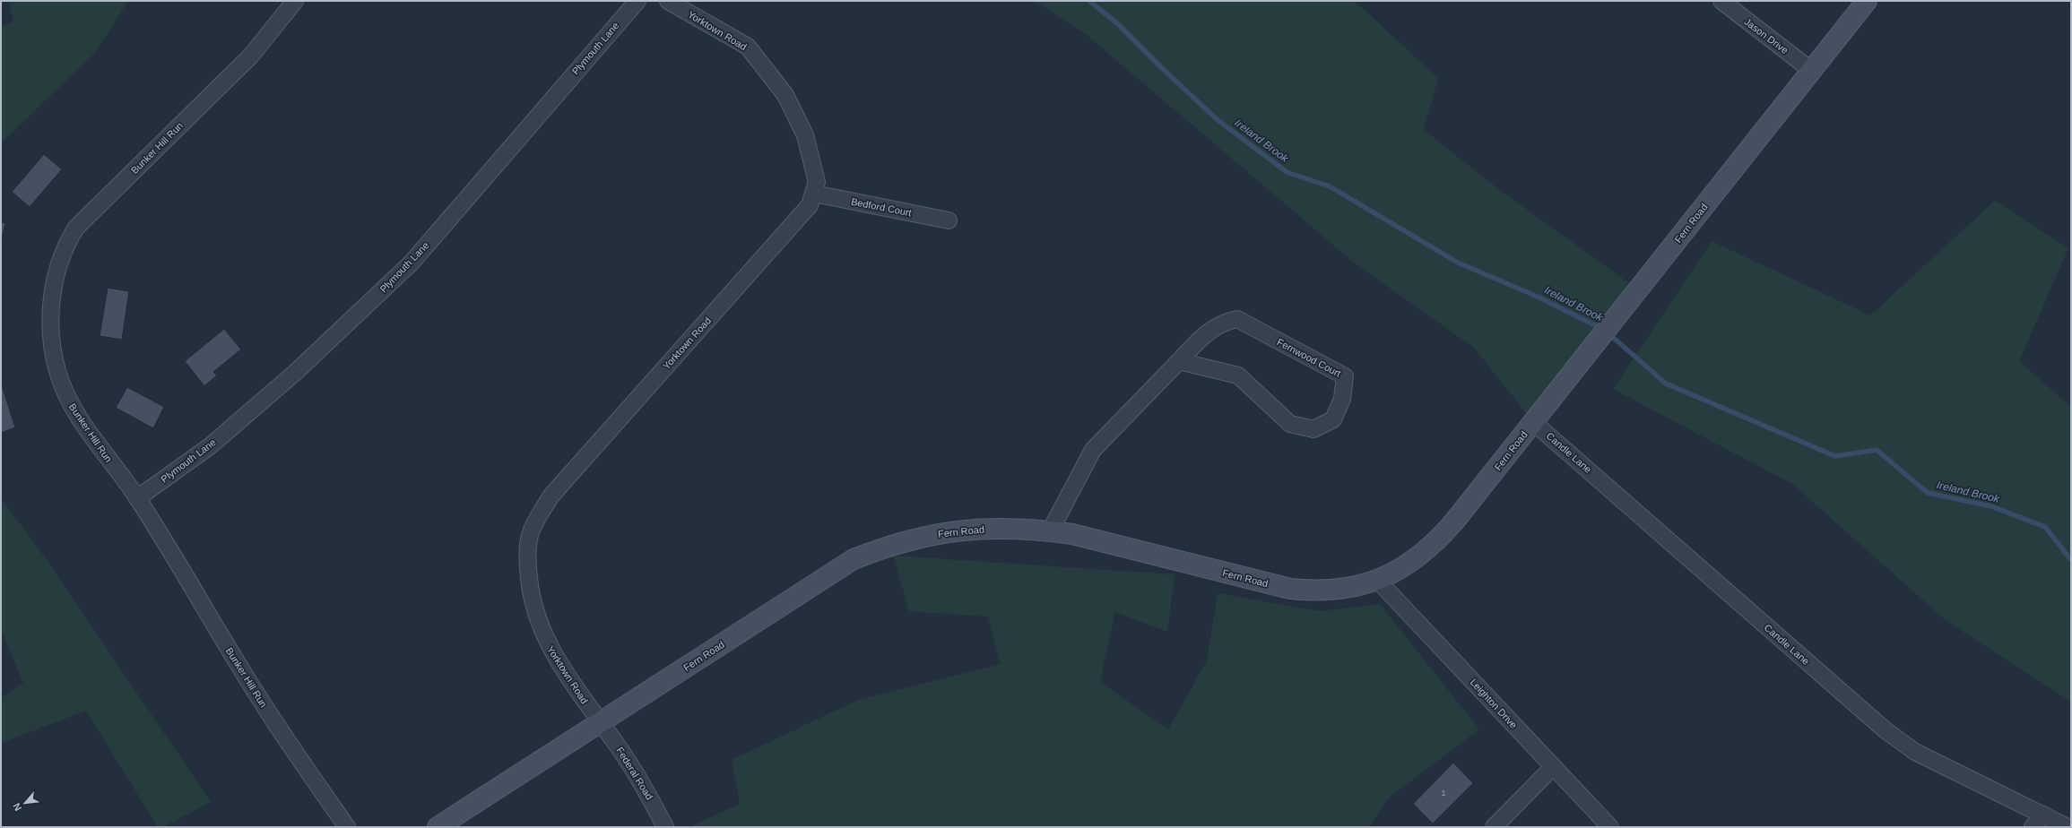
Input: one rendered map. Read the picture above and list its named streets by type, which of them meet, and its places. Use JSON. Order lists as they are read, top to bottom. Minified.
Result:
{"streets":{"street":["Yorktown Road","Jason Drive","Plymouth Lane","Bunker Hill Run","Bedford Court","Fern Road","Fernwood Court","Candle Lane","Leighton Drive","Federal Road"]},"crossings":[["Yorktown Road","Bedford Court"],["Yorktown Road","Fern Road"],["Yorktown Road","Federal Road"],["Jason Drive","Fern Road"],["Plymouth Lane","Bunker Hill Run"],["Fern Road","Fernwood Court"],["Fern Road","Candle Lane"],["Fern Road","Leighton Drive"],["Fern Road","Federal Road"]],"water":["Ireland Brook"],"house_numbers":["1"],"north":"bottom left"}
